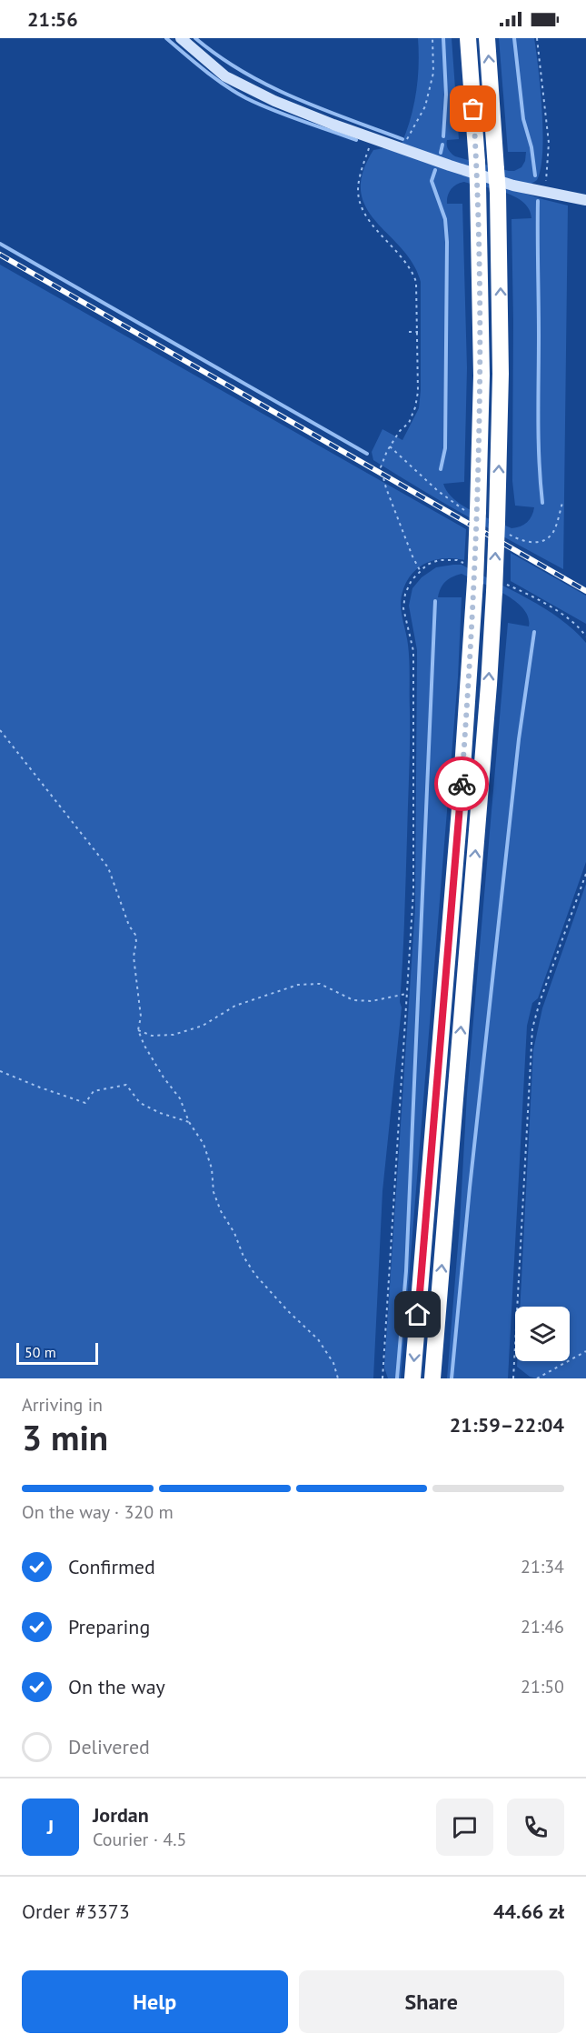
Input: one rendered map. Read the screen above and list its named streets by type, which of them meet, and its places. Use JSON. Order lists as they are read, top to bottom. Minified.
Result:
{"scale_bar":"50 m","page":{"status":"21:56","scale":"50 m","heading":["3 min","Arriving in","21:59–22:04"],"panel":["Jordan","Courier · 4.5","Order #3373","44.66 zł"],"bar":"On the way · 320 m","list":[["Confirmed","21:34"],["Preparing","21:46"],["On the way","21:50"],"Delivered"],"round":"J","buttons":["Help","Share"]}}
